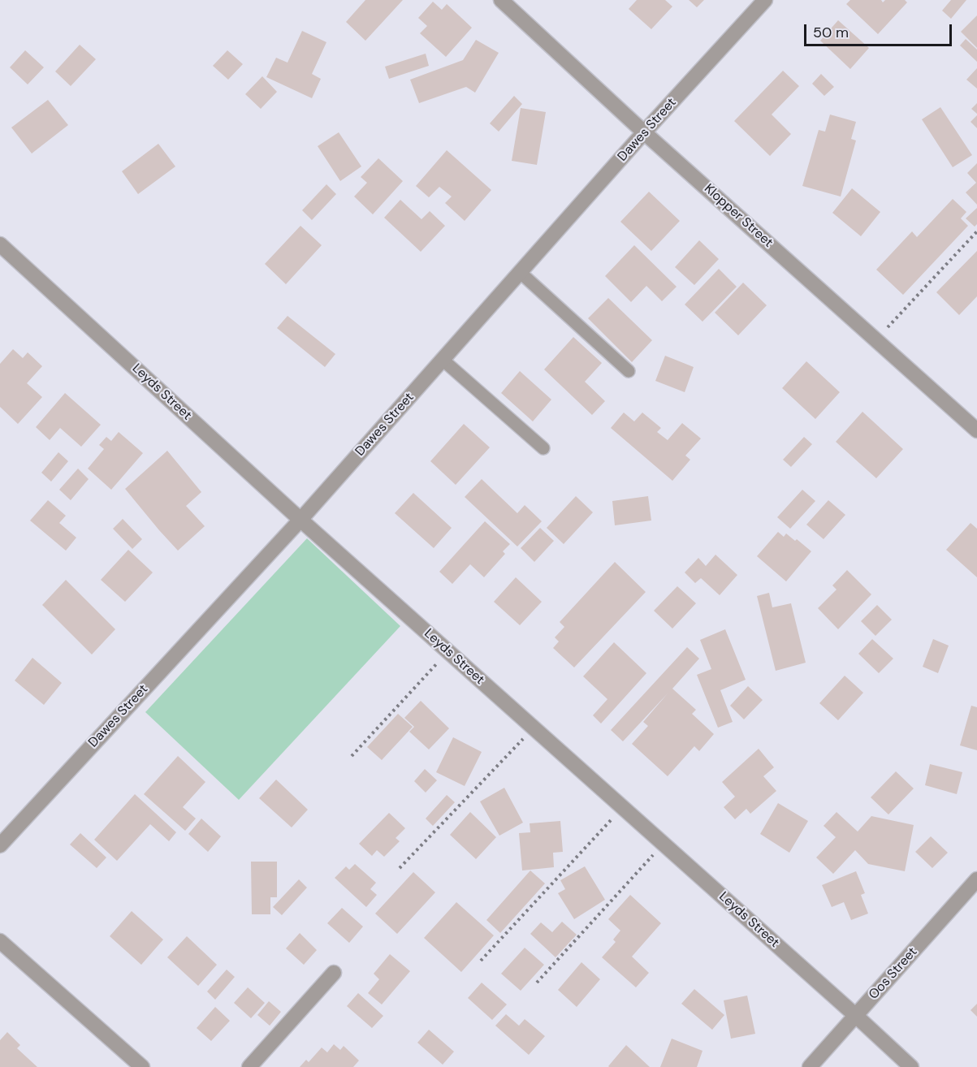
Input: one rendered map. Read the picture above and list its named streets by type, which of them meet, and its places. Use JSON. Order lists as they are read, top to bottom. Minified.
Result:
{"streets":{"street":["Dawes Street","Klopper Street","Leyds Street","Oos Street"]},"crossings":[["Dawes Street","Klopper Street"],["Dawes Street","Leyds Street"],["Leyds Street","Oos Street"]],"scale_bar":"50 m"}
